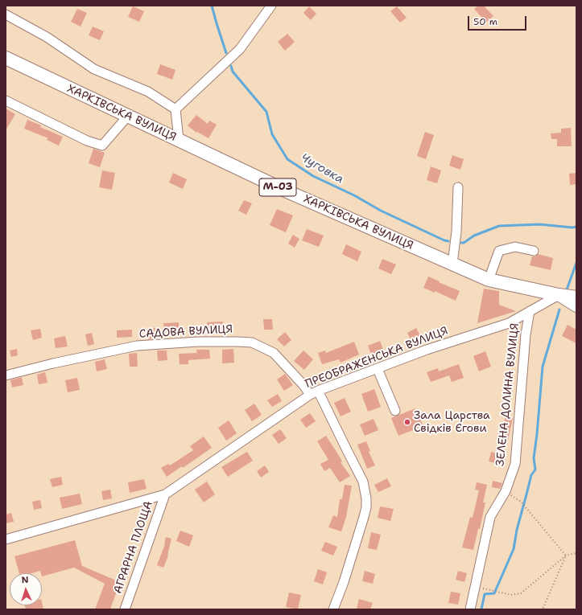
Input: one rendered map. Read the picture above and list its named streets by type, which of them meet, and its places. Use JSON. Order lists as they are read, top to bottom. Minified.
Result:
{"streets":{"highway":["ХАРКІВСЬКА ВУЛИЦЯ","М-03"],"street":["САДОВА ВУЛИЦЯ","ПРЕОБРАЖЕНСЬКА ВУЛИЦЯ","ЗЕЛЕНА ДОЛИНА ВУЛИЦЯ","АГРАРНА ПЛОЩА"]},"crossings":[["ХАРКІВСЬКА ВУЛИЦЯ","М-03"],["ХАРКІВСЬКА ВУЛИЦЯ","ПРЕОБРАЖЕНСЬКА ВУЛИЦЯ"],["М-03","ПРЕОБРАЖЕНСЬКА ВУЛИЦЯ"],["САДОВА ВУЛИЦЯ","ПРЕОБРАЖЕНСЬКА ВУЛИЦЯ"],["ПРЕОБРАЖЕНСЬКА ВУЛИЦЯ","ЗЕЛЕНА ДОЛИНА ВУЛИЦЯ"],["ПРЕОБРАЖЕНСЬКА ВУЛИЦЯ","АГРАРНА ПЛОЩА"]],"water":["Чуговка"],"places":["Зала Царства Свідків Єгови"],"scale_bar":"50 m","north":"top"}
